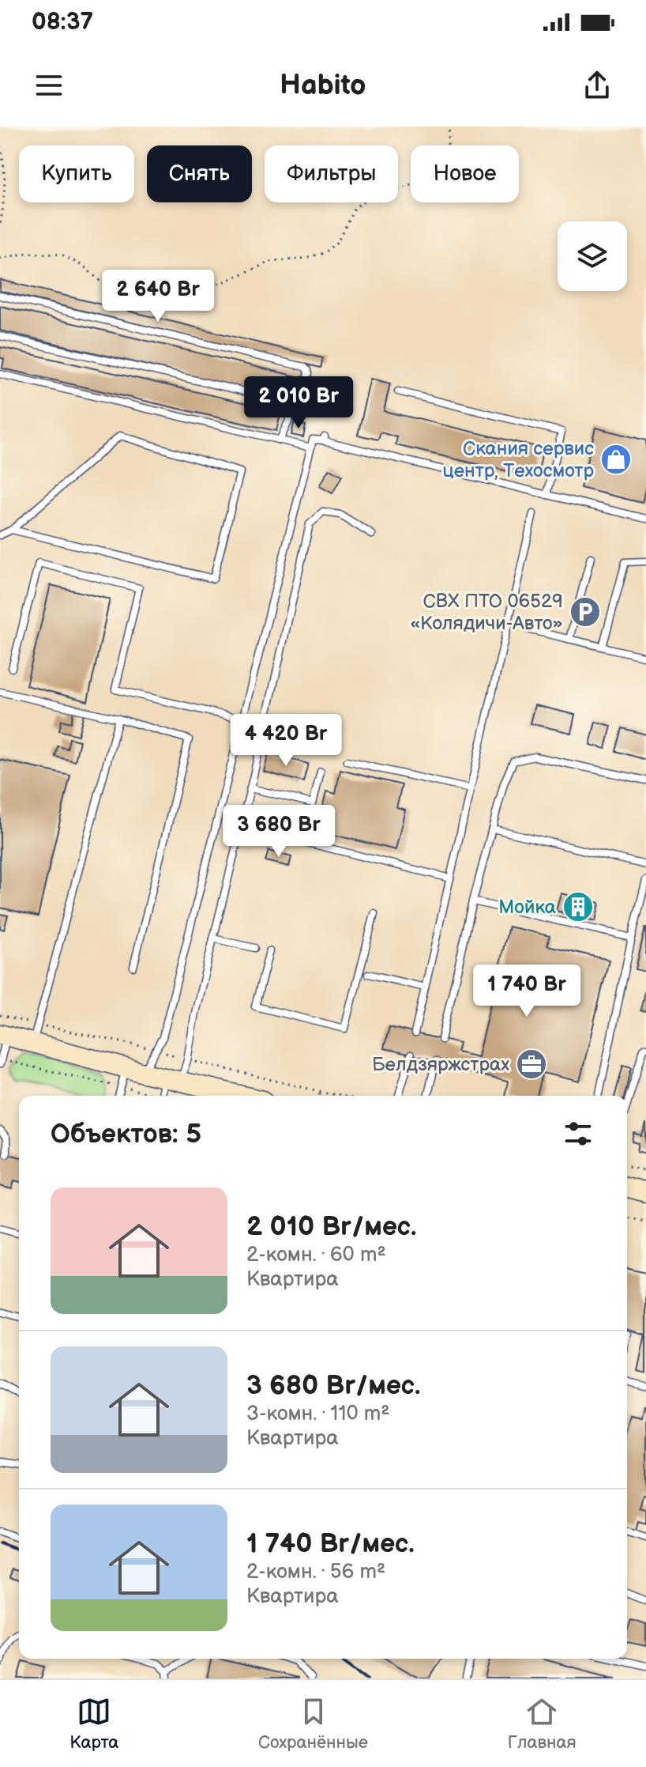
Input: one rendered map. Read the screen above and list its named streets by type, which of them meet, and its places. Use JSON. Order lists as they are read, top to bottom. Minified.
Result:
{"places":{"shop":["Скания сервис центр, Техосмотр"],"parking":["СВХ ПТО 06529 «Колядичи-Авто»"],"building":["Мойка"],"office":["Белдзяржстрах"]},"page":{"status":"08:37","header":"Habito","chip":["Купить","Снять","Фильтры","Новое"],"price":["2 640 Br","2 010 Br","4 420 Br","3 680 Br","1 740 Br"],"heading":"Объектов: 5","list":[{"name":"2 010 Br/мес.","note":"2-комн. · 60 m² · Квартира"},{"name":"3 680 Br/мес.","note":"3-комн. · 110 m² · Квартира"},{"name":"1 740 Br/мес.","note":"2-комн. · 56 m² · Квартира"}],"tabs":["Карта","Сохранённые","Главная"]}}
